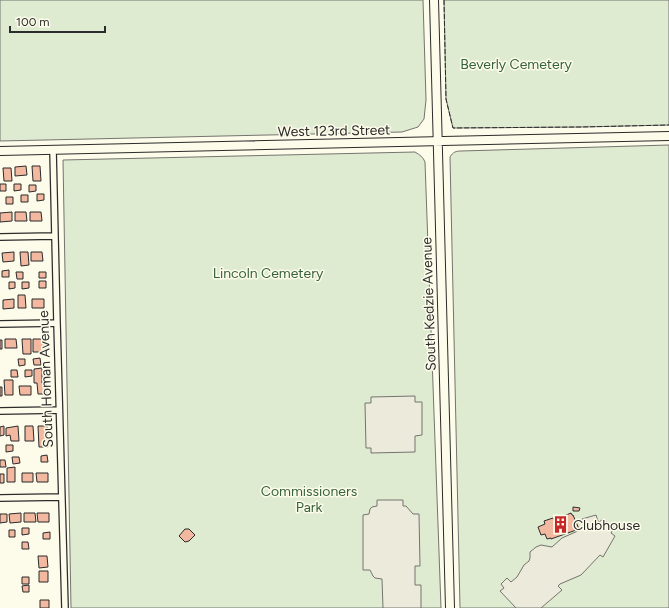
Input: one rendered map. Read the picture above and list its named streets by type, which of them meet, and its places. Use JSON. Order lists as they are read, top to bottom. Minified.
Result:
{"streets":{"street":["West 123rd Street","South Kedzie Avenue","South Homan Avenue"]},"crossings":[["West 123rd Street","South Kedzie Avenue"],["West 123rd Street","South Homan Avenue"]],"parks":["Beverly Cemetery","Lincoln Cemetery","Commissioners Park"],"places":{"building":["Clubhouse"]},"scale_bar":"100 m"}
